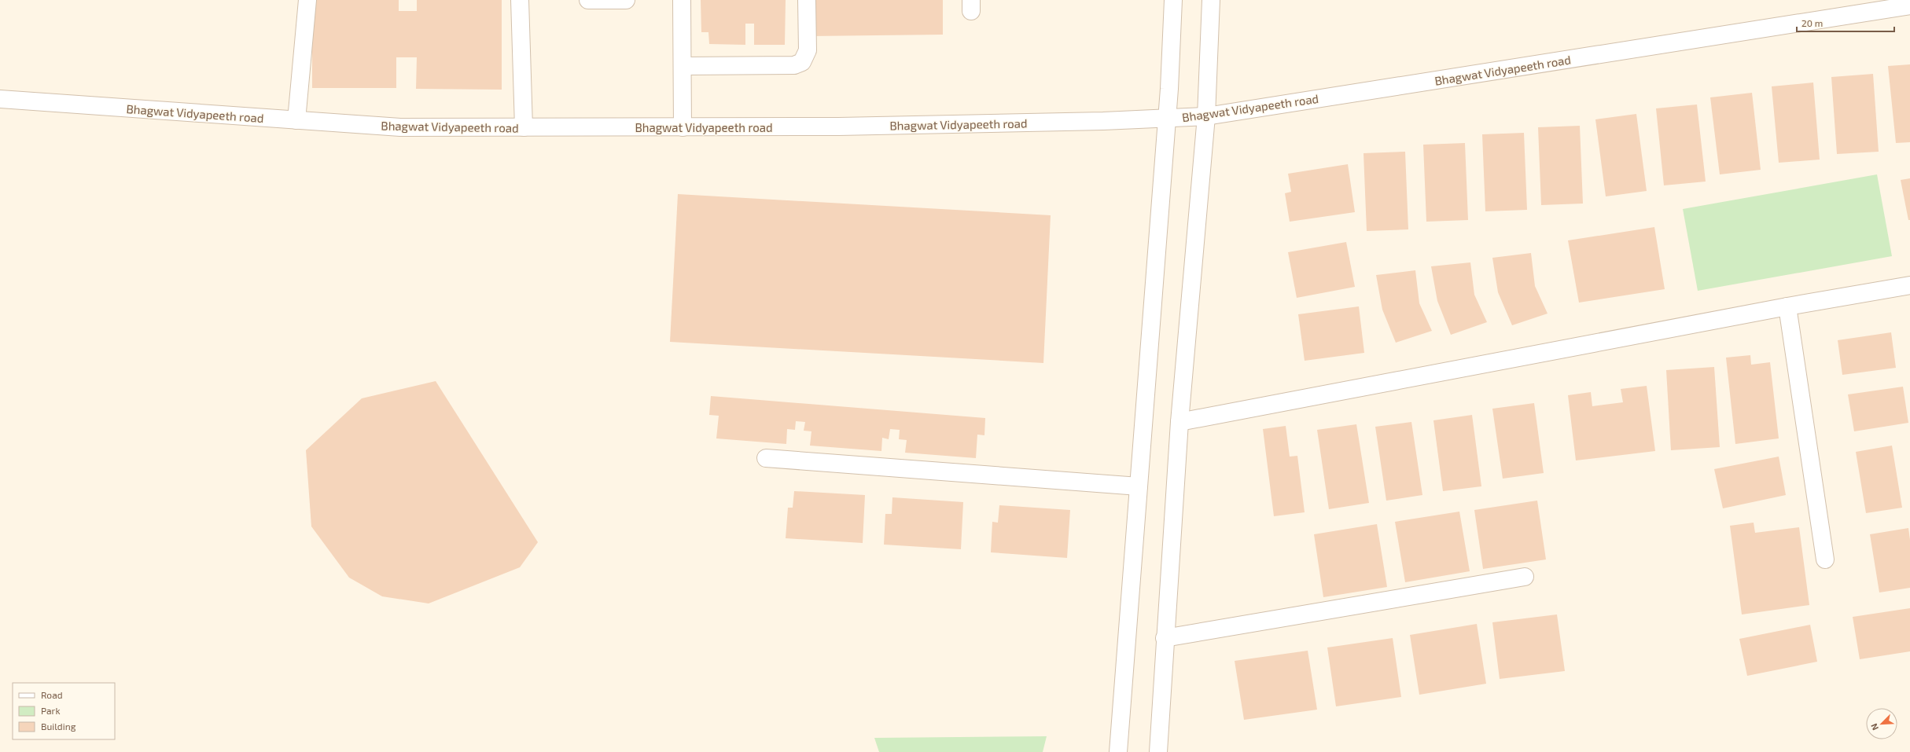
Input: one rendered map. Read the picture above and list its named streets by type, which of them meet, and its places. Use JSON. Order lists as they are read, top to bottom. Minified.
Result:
{"streets":{"street":["Bhagwat Vidyapeeth road"]},"legend":["Road","Park","Building"],"scale_bar":"20 m","north":"bottom left"}
